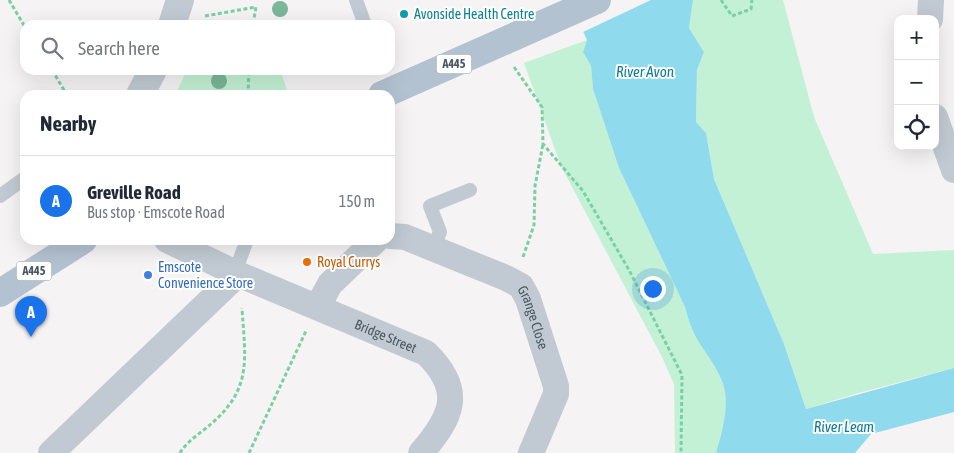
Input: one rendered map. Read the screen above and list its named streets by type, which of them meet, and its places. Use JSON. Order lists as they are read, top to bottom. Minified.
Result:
{"streets":{"main road":["A445"],"street":["Grange Close","Bridge Street"]},"water":["River Avon","River Leam"],"places":["Avonside Health Centre","Royal Currys","Emscote Convenience Store"],"page":{"map_buttons":["+","−"],"search":"Search here","heading":"Nearby","list":[{"mark":"A","name":"Greville Road","note":"Bus stop · Emscote Road","value":"150 m"}],"pins":"A"}}
